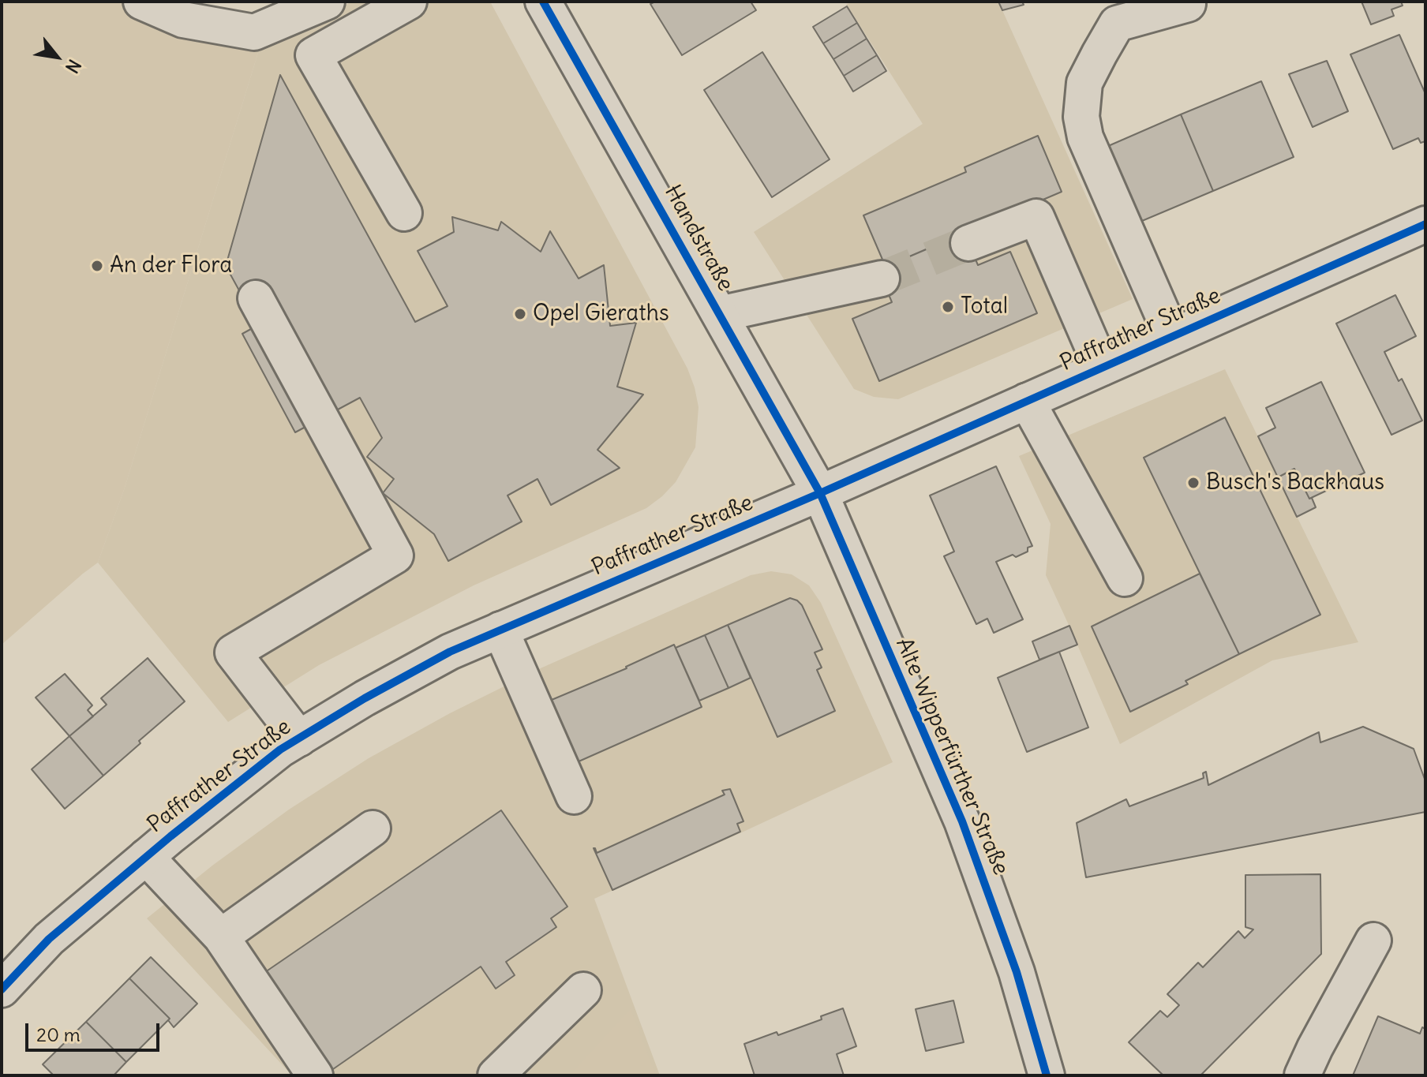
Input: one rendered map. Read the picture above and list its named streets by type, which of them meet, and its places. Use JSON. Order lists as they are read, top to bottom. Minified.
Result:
{"streets":{"main road":["Handstraße","Paffrather Straße","Alte Wipperfürther Straße"]},"crossings":[["Handstraße","Paffrather Straße"],["Handstraße","Alte Wipperfürther Straße"],["Paffrather Straße","Alte Wipperfürther Straße"]],"places":["An der Flora","Total","Opel Gieraths","Busch's Backhaus"],"scale_bar":"20 m","north":"bottom right"}
